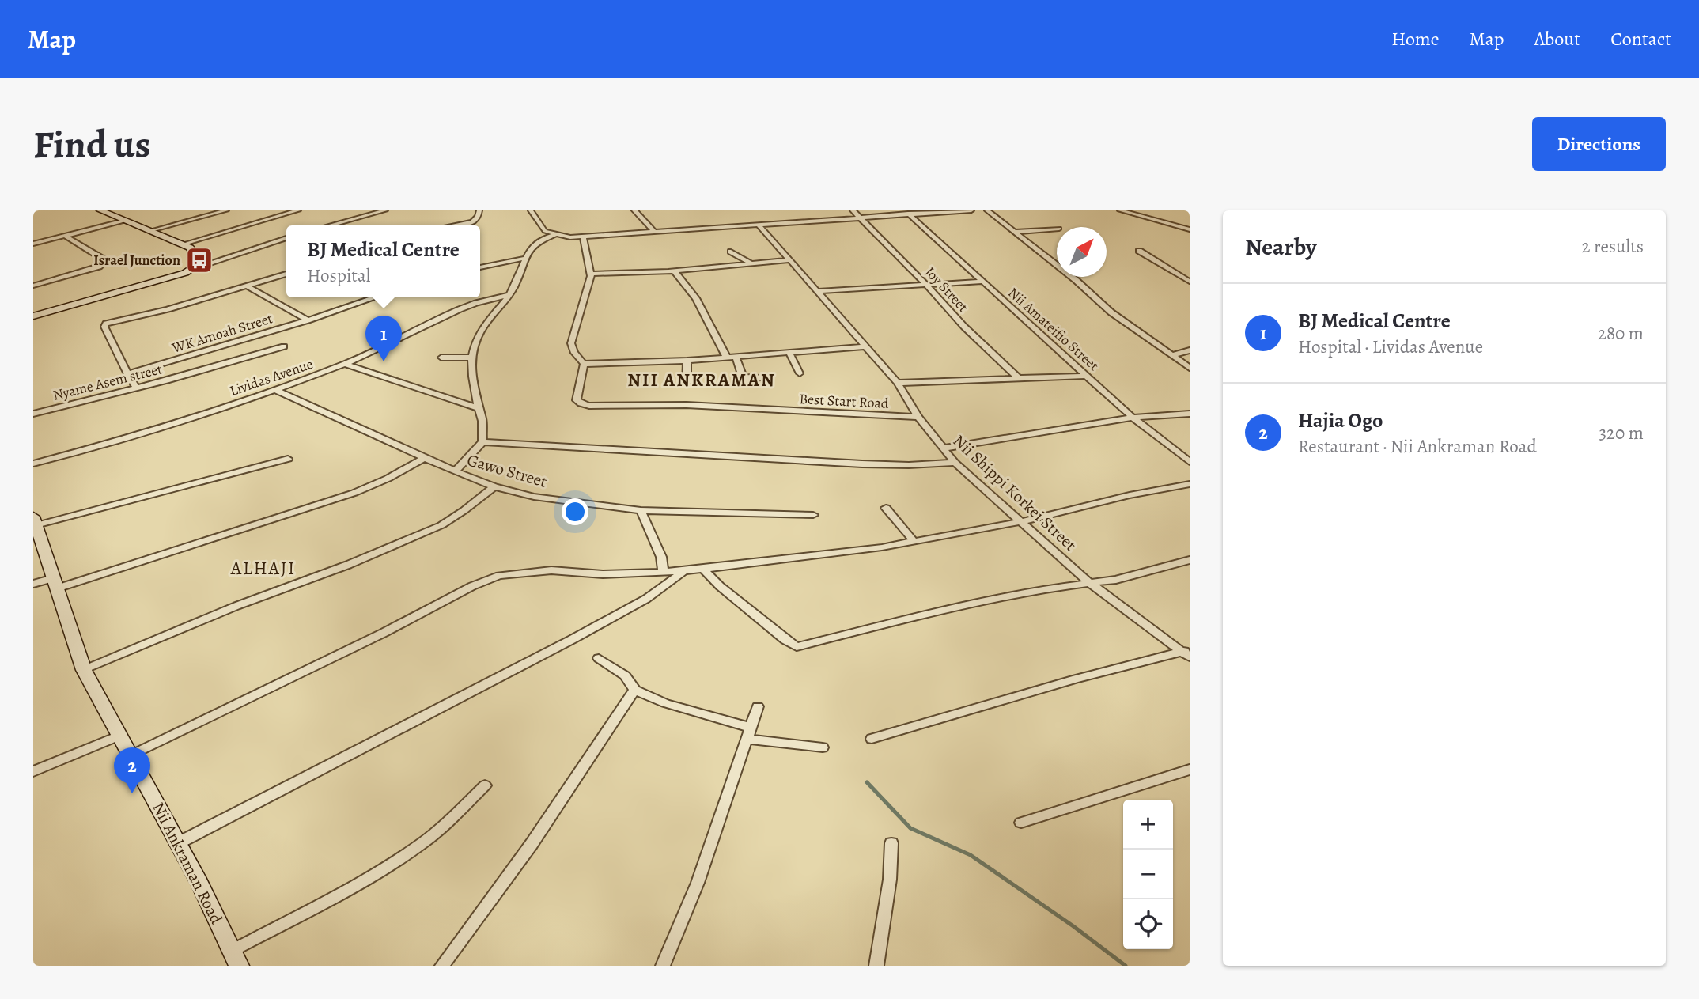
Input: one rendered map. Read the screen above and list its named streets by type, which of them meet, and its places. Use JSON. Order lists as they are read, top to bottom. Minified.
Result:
{"streets":{"street":["Joy Street","Nii Amateifio Street","WK Amoah Street","Lividas Avenue","Nyame Asem street","Best Start Road","Gawo Street","Nii Shippi Korkei Street","Nii Ankraman Road"]},"crossings":[["Lividas Avenue","Gawo Street"],["Best Start Road","Nii Shippi Korkei Street"]],"districts":["NII ANKRAMAN","ALHAJI"],"places":{"bus stop":["Israel Junction"]},"north":"top right","page":{"header":"Map","nav":["Home","Map","About","Contact"],"buttons":"Directions","title":"Find us","heading":["Nearby","2 results"],"popup":["BJ Medical Centre","Hospital"],"list":[{"mark":"1","name":"BJ Medical Centre","note":"Hospital · Lividas Avenue","value":"280 m"},{"mark":"2","name":"Hajia Ogo","note":"Restaurant · Nii Ankraman Road","value":"320 m"}],"pins":["1","2"],"map_buttons":["+","−"]}}
